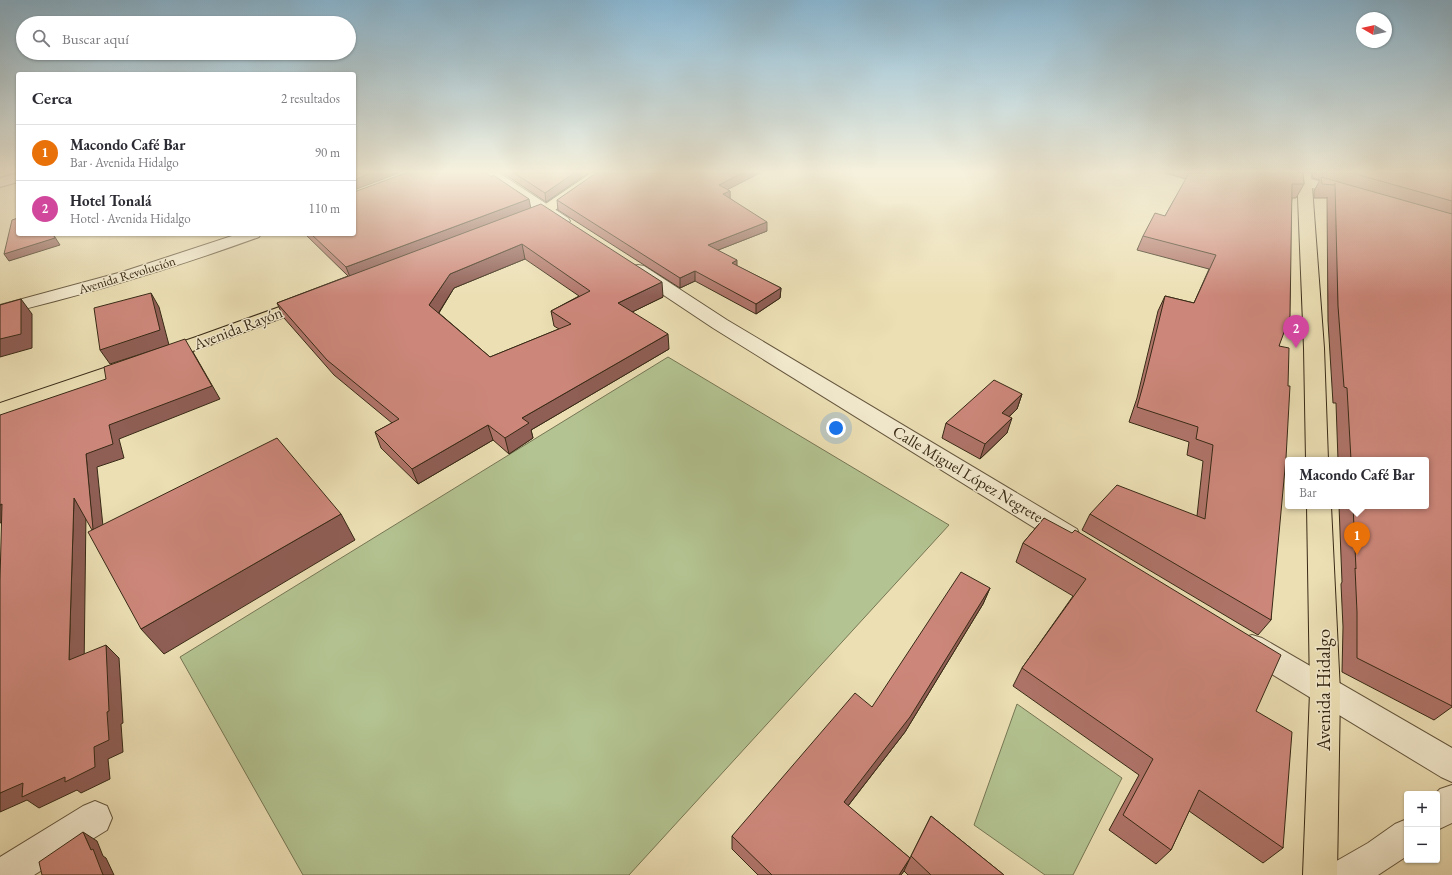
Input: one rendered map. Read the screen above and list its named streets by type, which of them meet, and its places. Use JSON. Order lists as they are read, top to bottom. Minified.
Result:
{"streets":{"main road":["Avenida Rayón","Avenida Hidalgo"],"street":["Avenida Revolución","Calle Miguel López Negrete"]},"north":"left","page":{"search":"Buscar aquí","heading":["Cerca","2 resultados"],"list":[{"mark":"1","name":"Macondo Café Bar","note":"Bar · Avenida Hidalgo","value":"90 m"},{"mark":"2","name":"Hotel Tonalá","note":"Hotel · Avenida Hidalgo","value":"110 m"}],"pins":["2","1"],"popup":["Macondo Café Bar","Bar"],"map_buttons":["+","−"]}}
